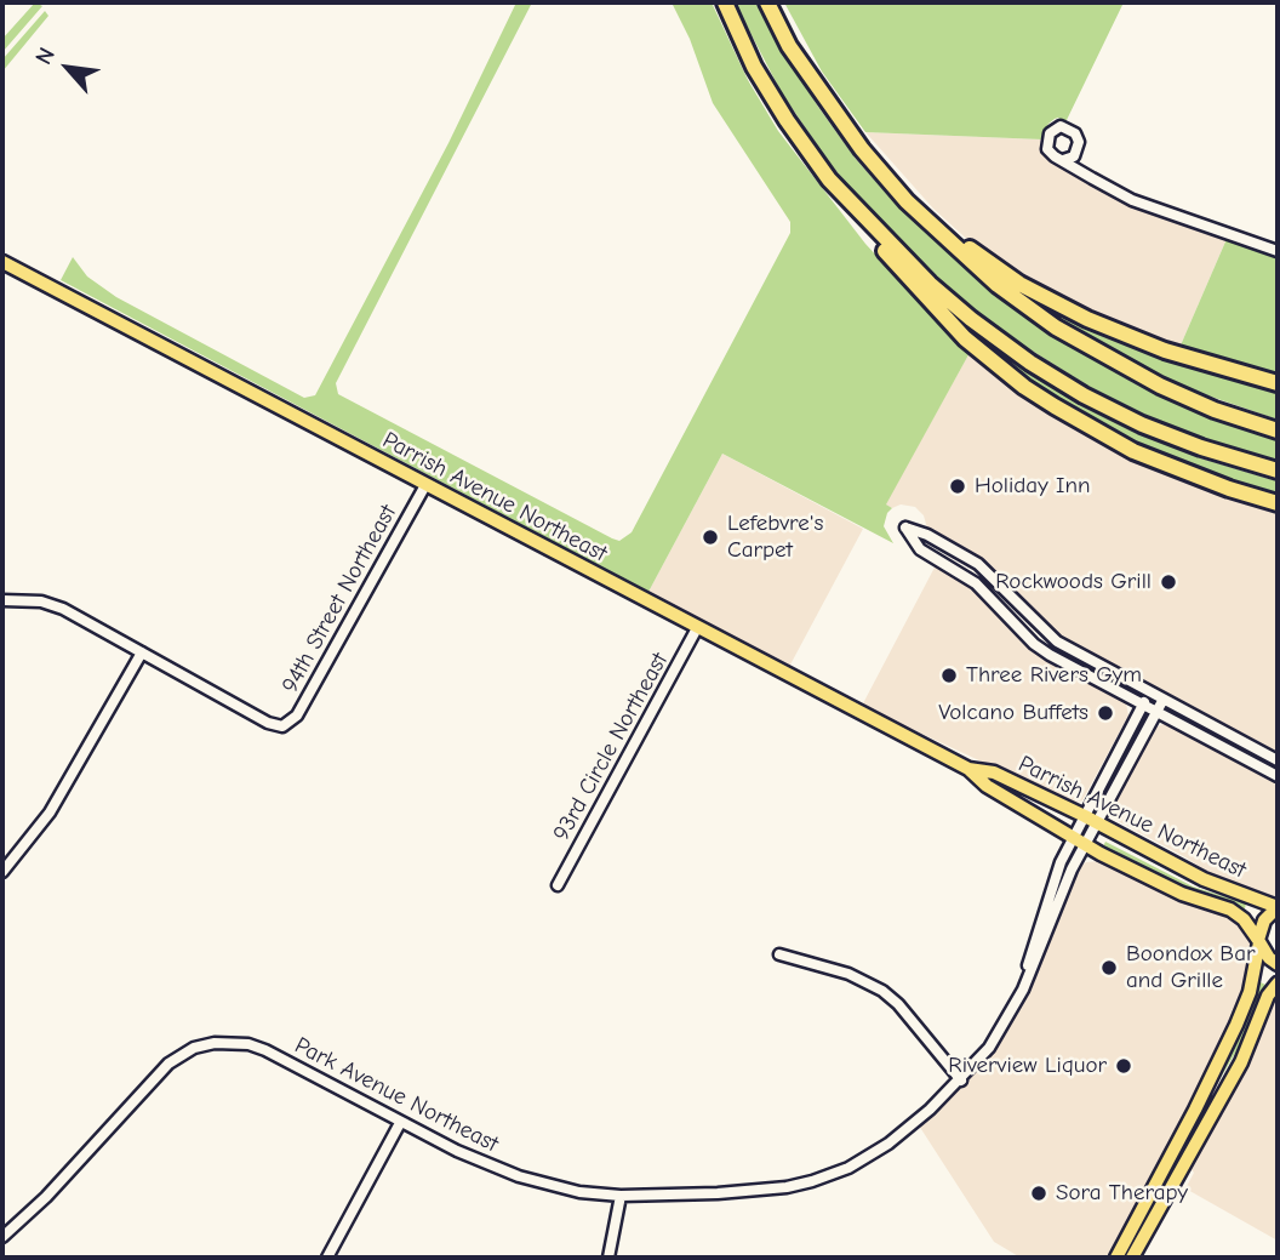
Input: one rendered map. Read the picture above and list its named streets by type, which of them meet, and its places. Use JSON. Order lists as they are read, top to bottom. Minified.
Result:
{"streets":{"main road":["Parrish Avenue Northeast"],"street":["94th Street Northeast","93rd Circle Northeast","Park Avenue Northeast"]},"crossings":[["Parrish Avenue Northeast","94th Street Northeast"],["Parrish Avenue Northeast","93rd Circle Northeast"],["Parrish Avenue Northeast","Park Avenue Northeast"]],"places":["Holiday Inn","Lefebvre's Carpet","Rockwoods Grill","Three Rivers Gym","Volcano Buffets","Boondox Bar and Grille","Riverview Liquor","Sora Therapy"],"north":"top left"}
